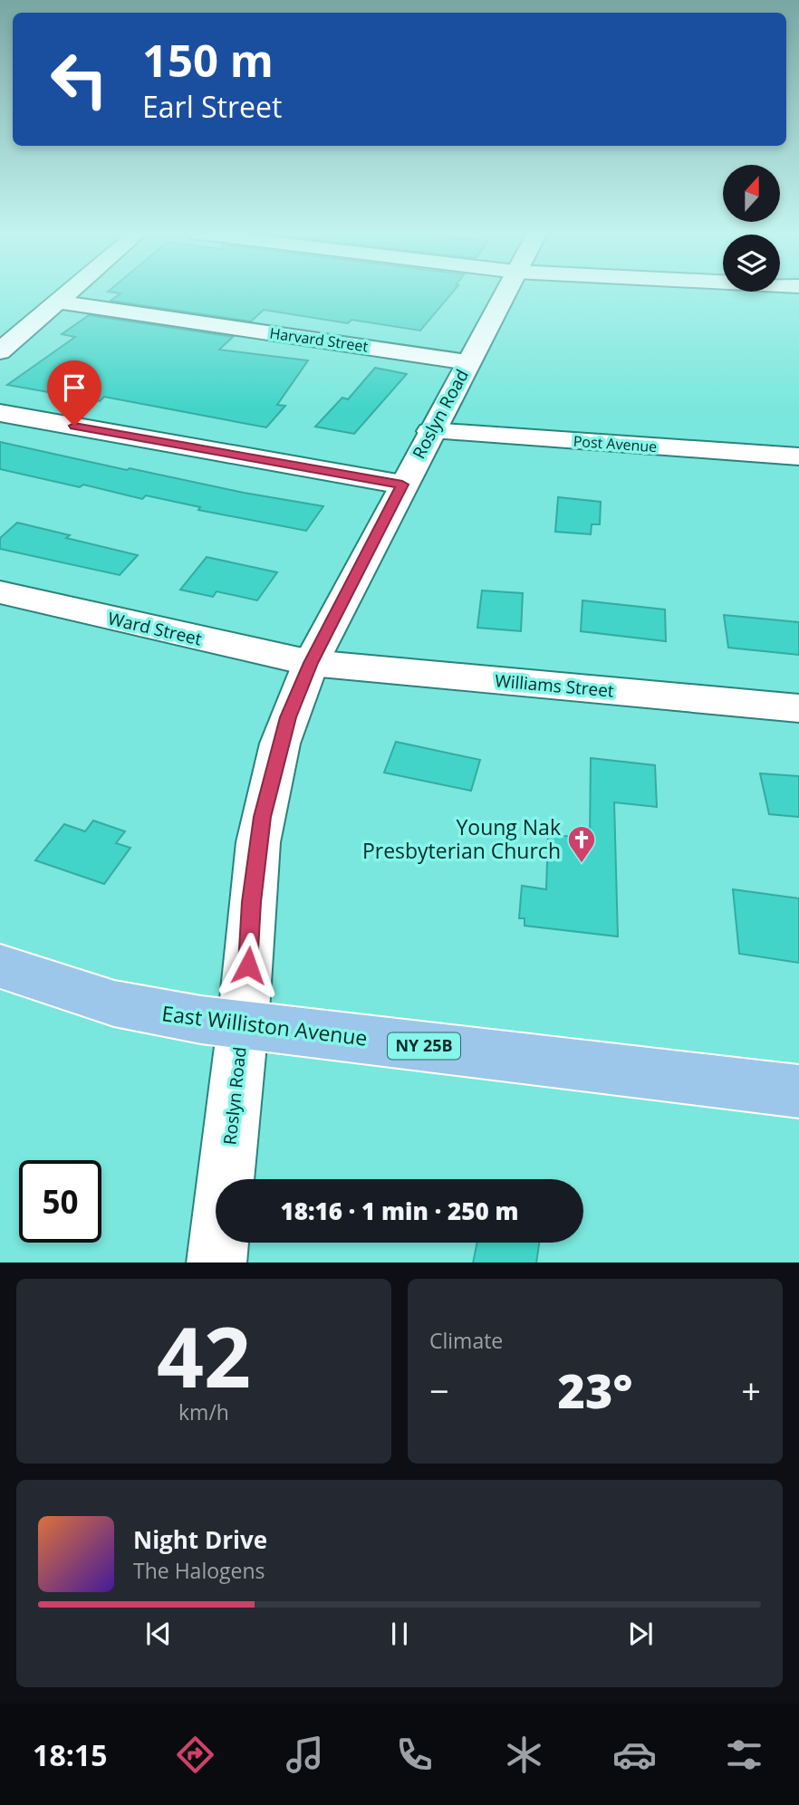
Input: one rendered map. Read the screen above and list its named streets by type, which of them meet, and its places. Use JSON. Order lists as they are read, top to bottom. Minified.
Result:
{"streets":{"main road":["East Williston Avenue","NY 25B"],"street":["Harvard Street","Roslyn Road","Post Avenue","Ward Street","Williams Street"]},"crossings":[["Harvard Street","Roslyn Road"],["Roslyn Road","Post Avenue"],["Roslyn Road","Ward Street"],["Roslyn Road","Williams Street"],["Roslyn Road","East Williston Avenue"],["Ward Street","Williams Street"]],"places":{"church":["Young Nak Presbyterian Church"]},"north":"top","page":{"turn":["150 m","Earl Street"],"limit":"50","trip":"18:16 · 1 min · 250 m","tile":[["42","km/h"],"Climate"],"heat":["−","23°","+"],"song":["Night Drive","The Halogens"],"tabs":"18:15"}}
